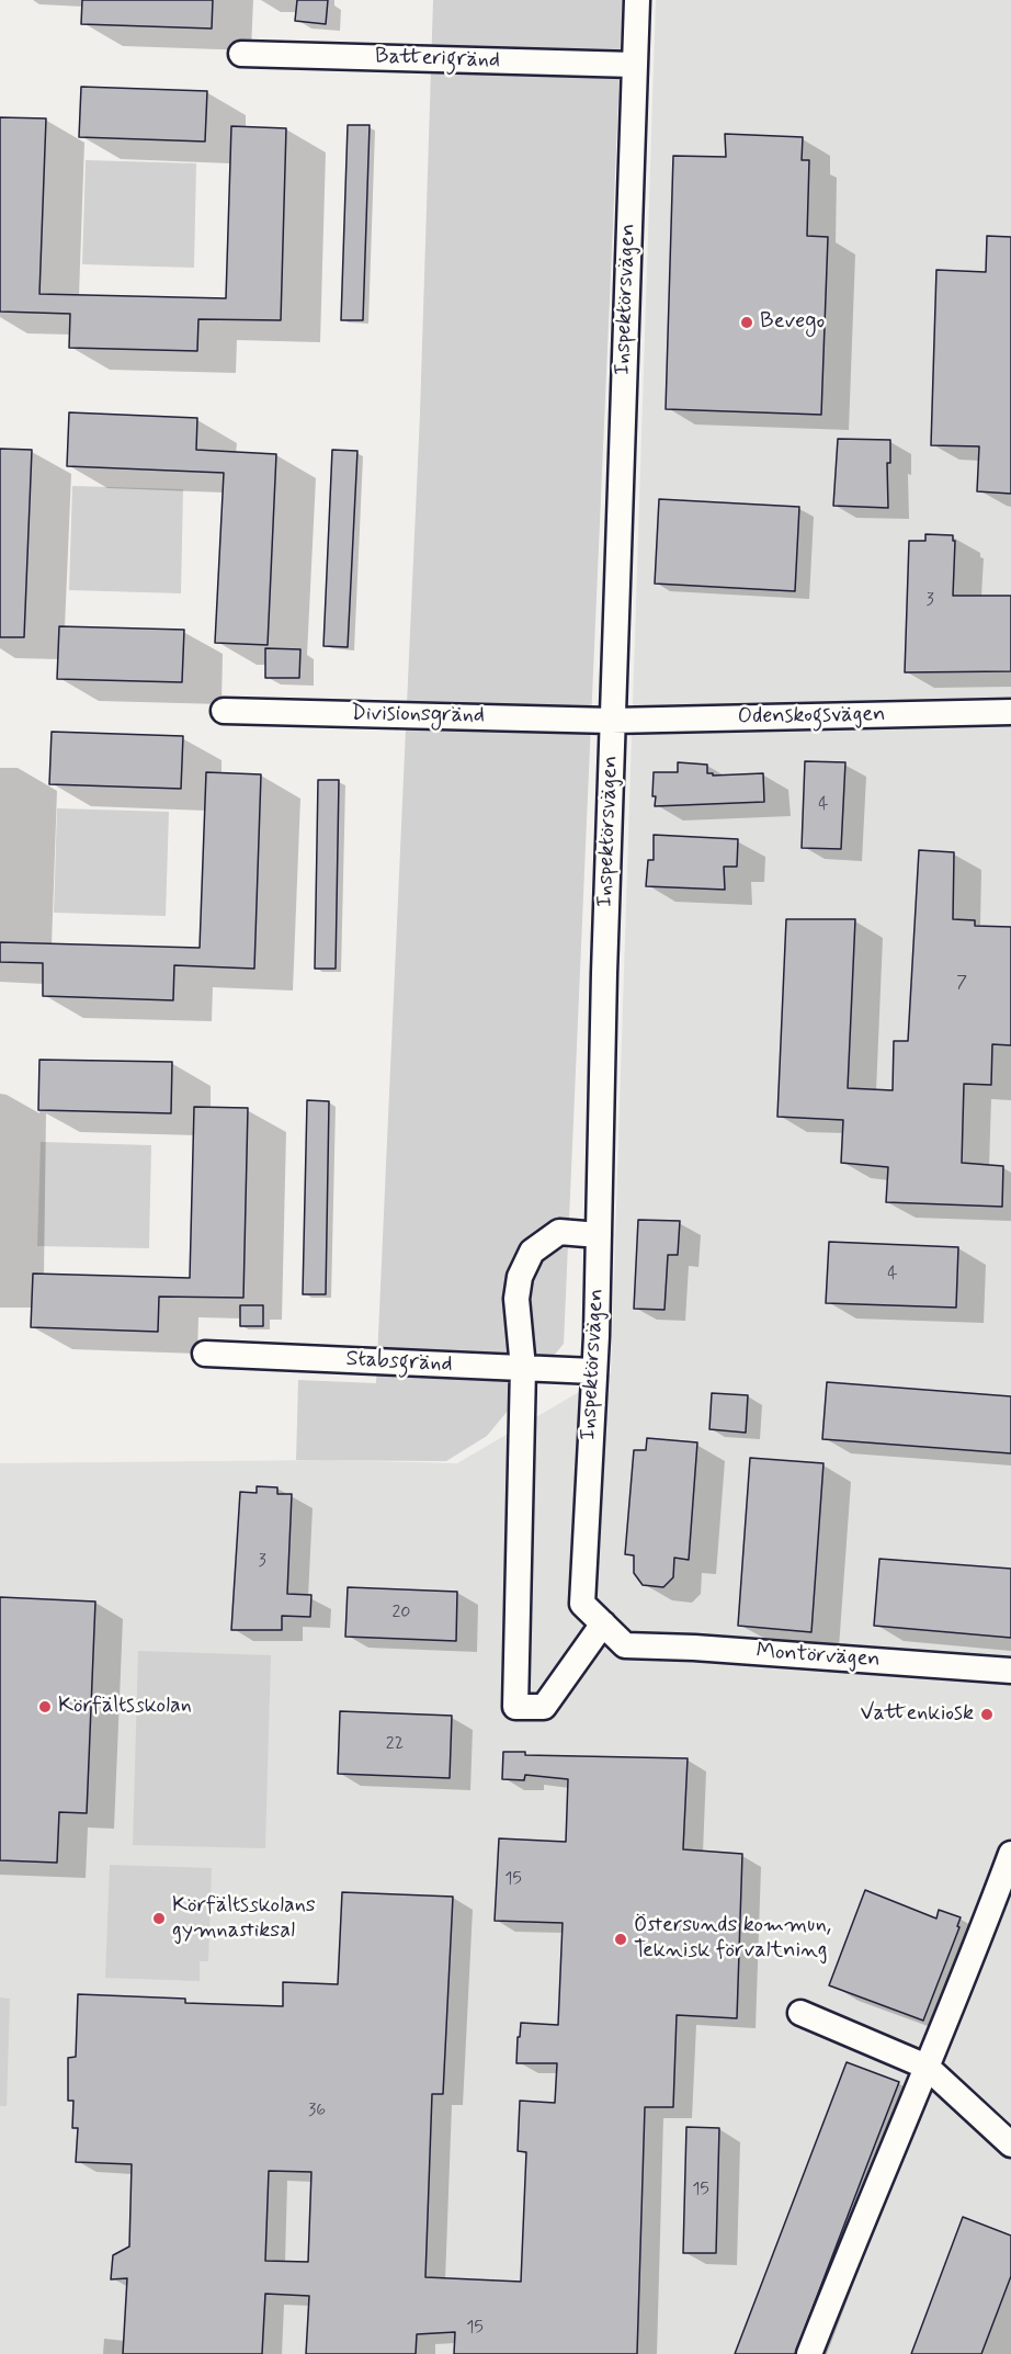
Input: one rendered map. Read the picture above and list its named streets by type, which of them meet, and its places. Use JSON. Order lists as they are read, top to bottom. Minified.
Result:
{"streets":{"street":["Batterigränd","Inspektörsvägen","Divisionsgränd","Odenskogsvägen","Stabsgränd","Montörvägen"]},"crossings":[["Batterigränd","Inspektörsvägen"],["Inspektörsvägen","Divisionsgränd"],["Inspektörsvägen","Odenskogsvägen"],["Inspektörsvägen","Stabsgränd"],["Inspektörsvägen","Montörvägen"],["Divisionsgränd","Odenskogsvägen"]],"places":["Bevego","Körfältsskolan","Vattenkiosk","Körfältsskolans gymnastiksal","Östersunds kommun, Teknisk förvaltning"],"house_numbers":["3","4","7","4","3","20","22","15","36","15","15"]}
